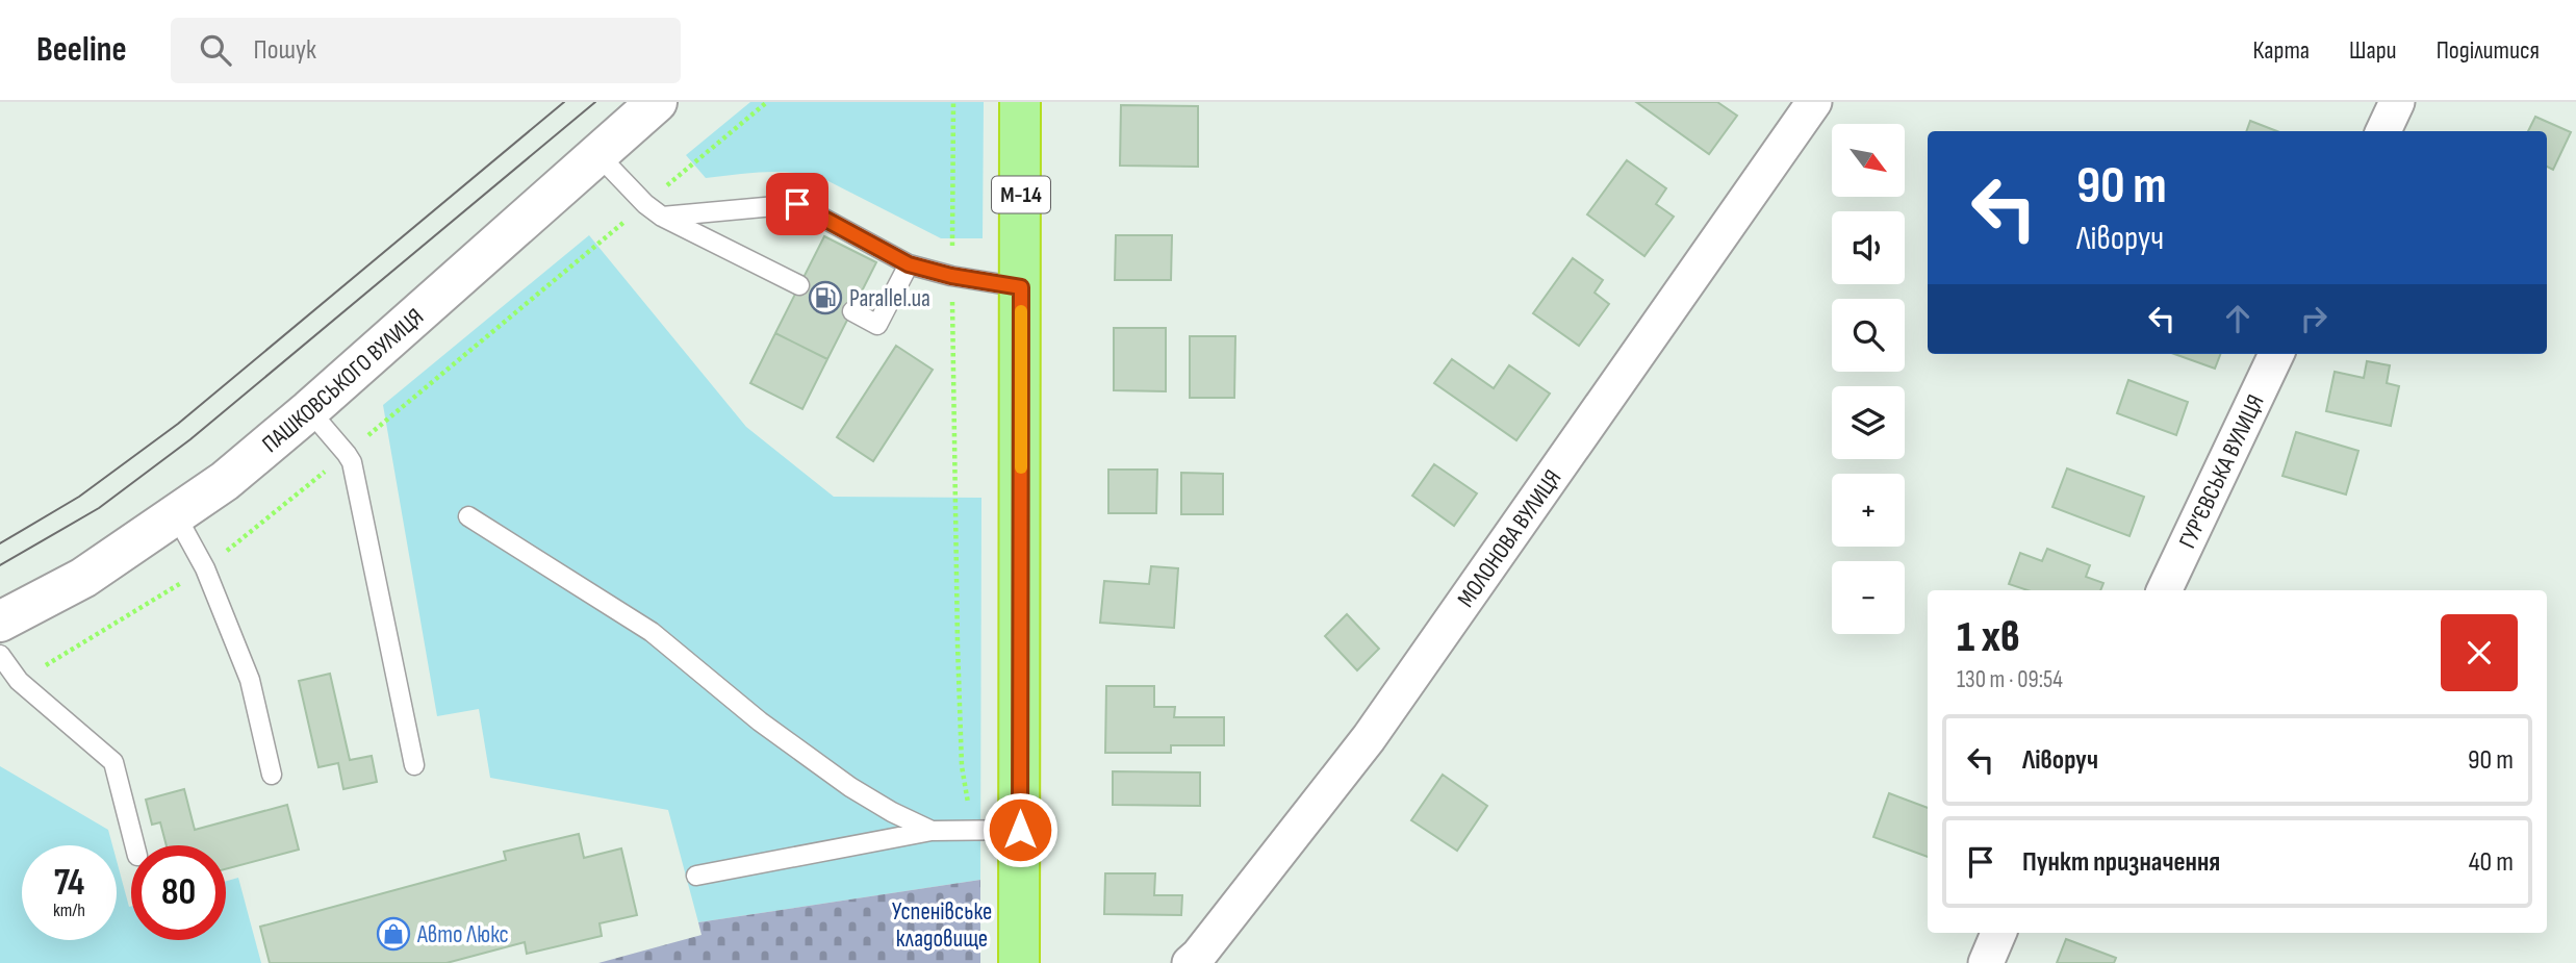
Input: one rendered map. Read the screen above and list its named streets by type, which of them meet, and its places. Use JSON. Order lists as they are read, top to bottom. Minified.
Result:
{"streets":{"highway":["М-14"],"street":["ПАШКОВСЬКОГО ВУЛИЦЯ","ГУР’ЄВСЬКА ВУЛИЦЯ","МОЛОНОВА ВУЛИЦЯ"]},"parks":["Успенівське кладовище"],"places":{"fuel station":["Parallel.ua"],"shop":["Авто Люкс"]},"north":"bottom right","page":{"header":"Beeline","search":"Пошук","nav":["Карта","Шари","Поділитися"],"map_buttons":["+","−"],"turn":["90 m","Ліворуч"],"heading":["1 хв","130 m · 09:54"],"list":[{"name":"Ліворуч","value":"90 m"},{"name":"Пункт призначення","value":"40 m"}],"speed":"74 km/h","limit":"80"}}
